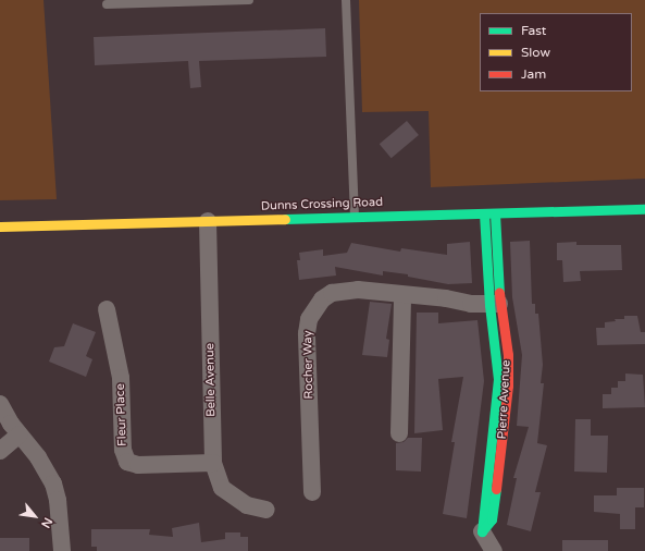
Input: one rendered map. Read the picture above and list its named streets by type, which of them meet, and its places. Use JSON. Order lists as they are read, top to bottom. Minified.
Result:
{"streets":{"street":["Dunns Crossing Road","Rocher Way","Belle Avenue","Pierre Avenue","Fleur Place"]},"crossings":[["Dunns Crossing Road","Belle Avenue"],["Dunns Crossing Road","Pierre Avenue"],["Rocher Way","Pierre Avenue"],["Belle Avenue","Fleur Place"]],"legend":["Fast","Slow","Jam"],"north":"bottom right"}
